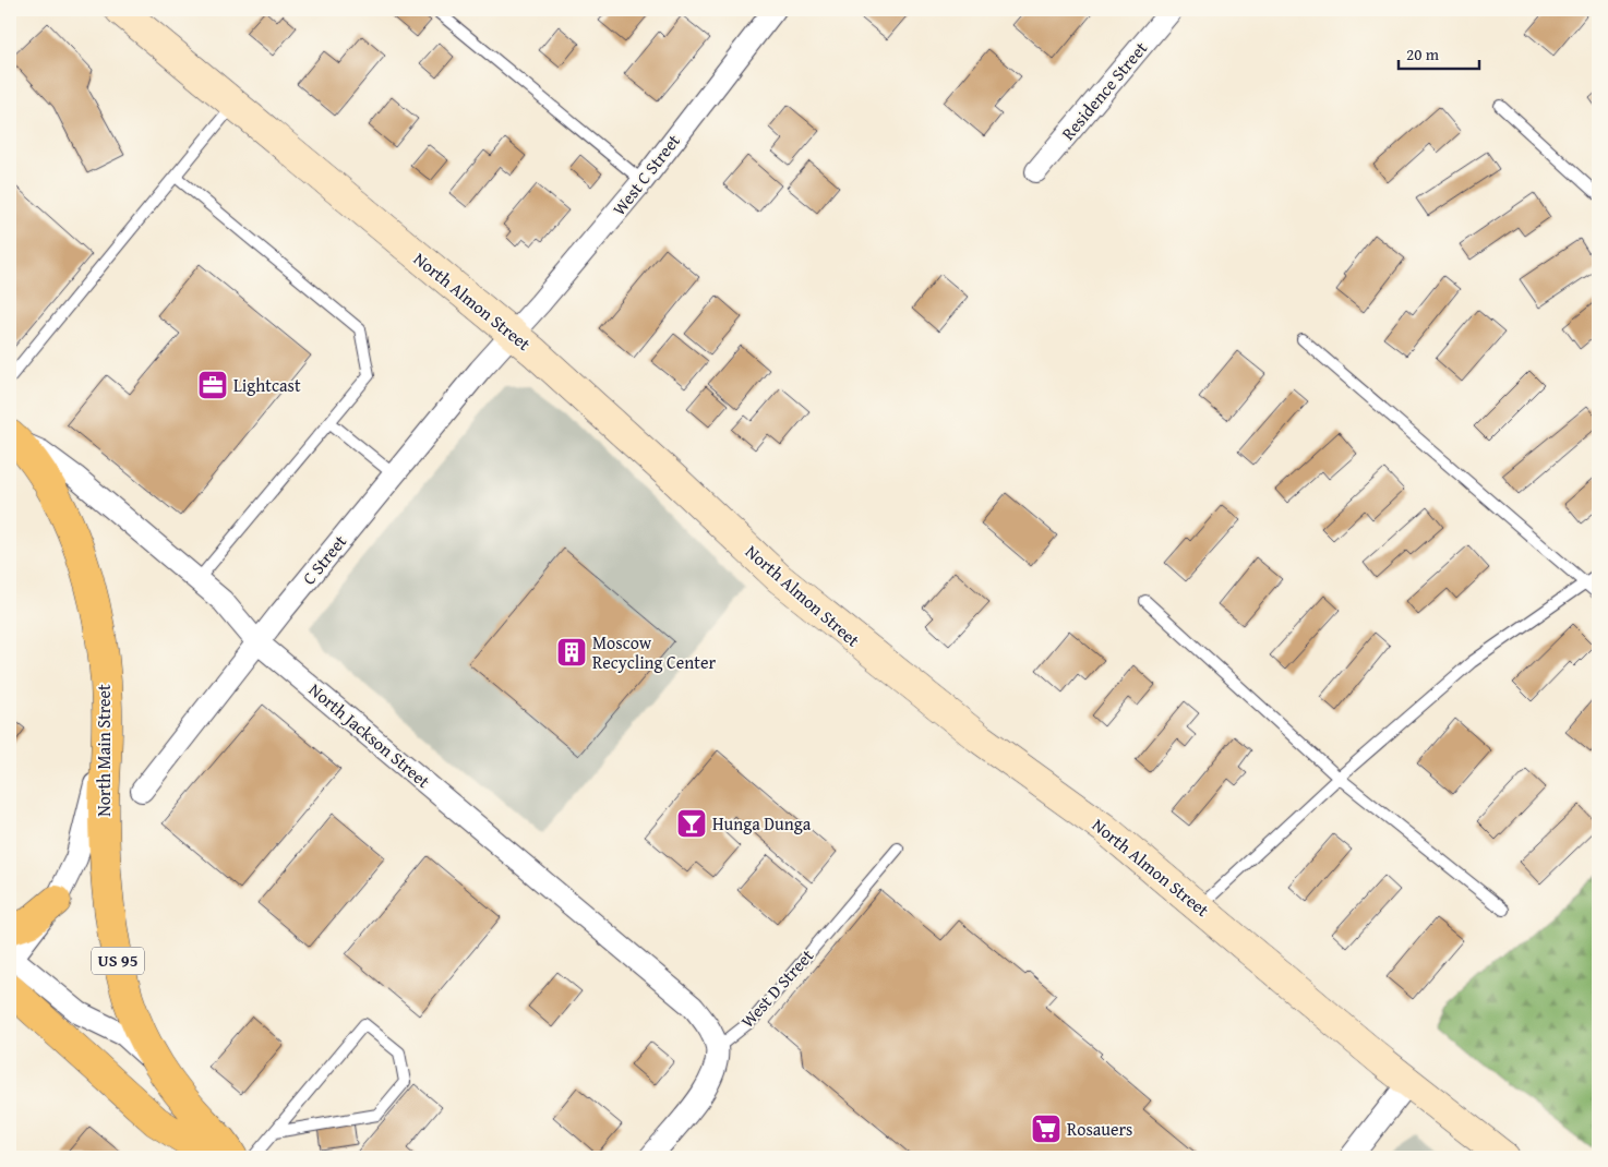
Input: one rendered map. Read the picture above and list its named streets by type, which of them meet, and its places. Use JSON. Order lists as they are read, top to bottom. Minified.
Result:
{"streets":{"highway":["North Main Street","US 95"],"street":["Residence Street","West C Street","North Almon Street","C Street","North Jackson Street"],"lane":["West D Street"]},"crossings":[["West C Street","North Almon Street"],["West C Street","C Street"],["North Almon Street","C Street"],["C Street","North Jackson Street"],["North Jackson Street","North Main Street"],["North Jackson Street","West D Street"]],"places":{"office":["Lightcast"],"building":["Moscow Recycling Center"],"bar":["Hunga Dunga"],"supermarket":["Rosauers"]},"scale_bar":"20 m"}
